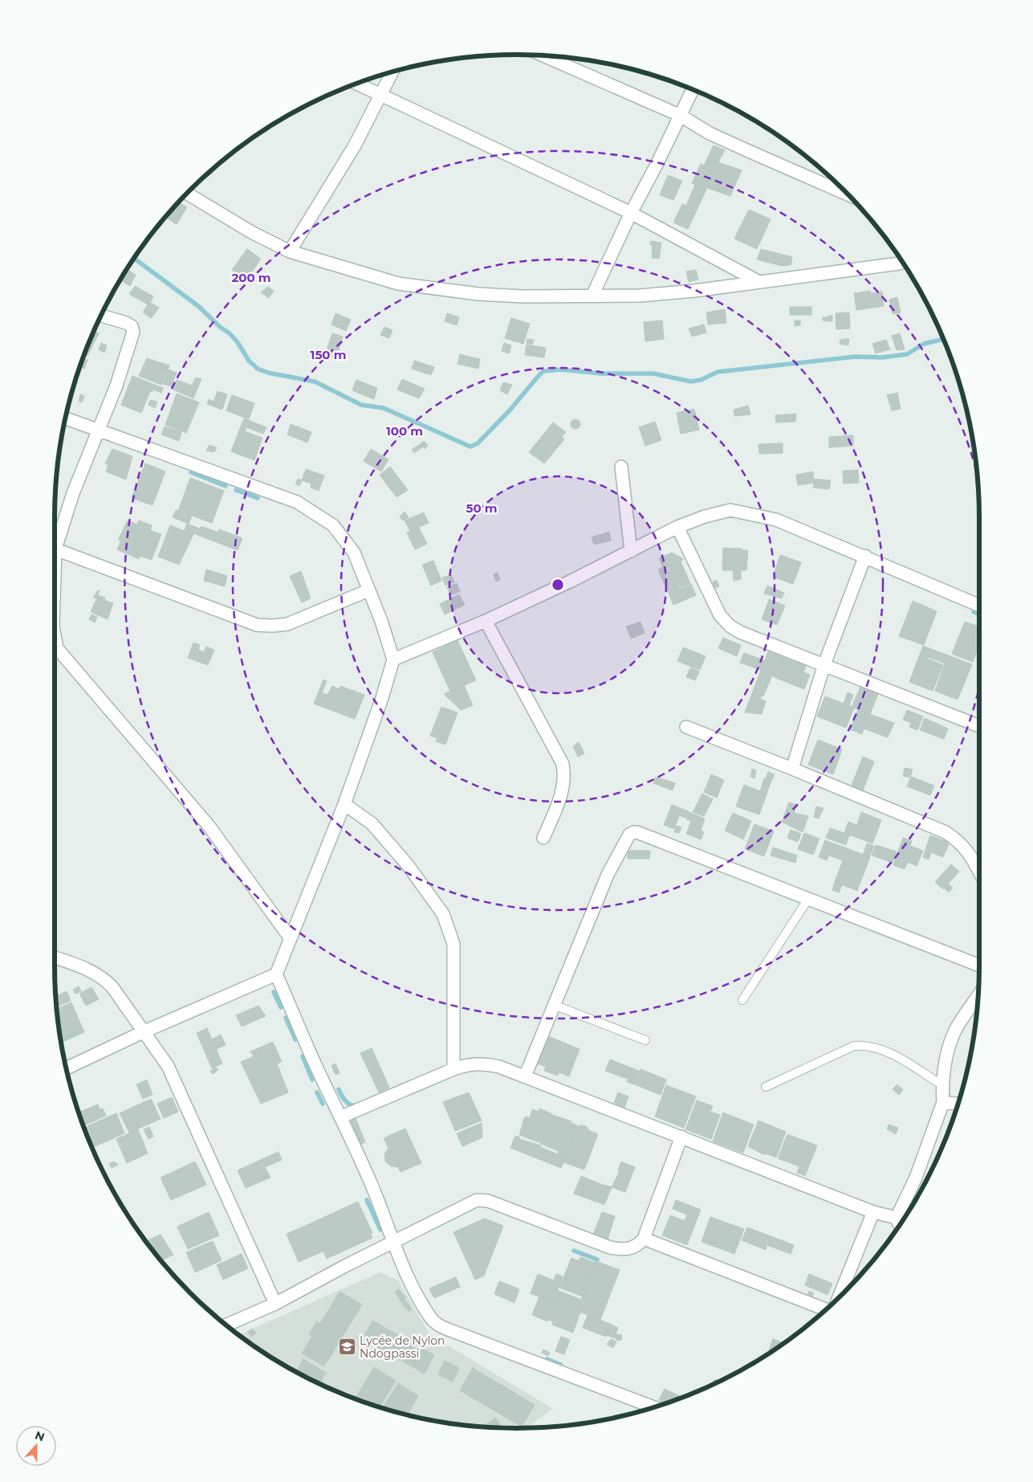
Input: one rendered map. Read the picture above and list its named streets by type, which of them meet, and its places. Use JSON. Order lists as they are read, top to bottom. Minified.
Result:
{"places":{"school or university":["Lycée de Nylon Ndogpassi"]},"north":"top","rings":["200 m","150 m","100 m","50 m"]}
